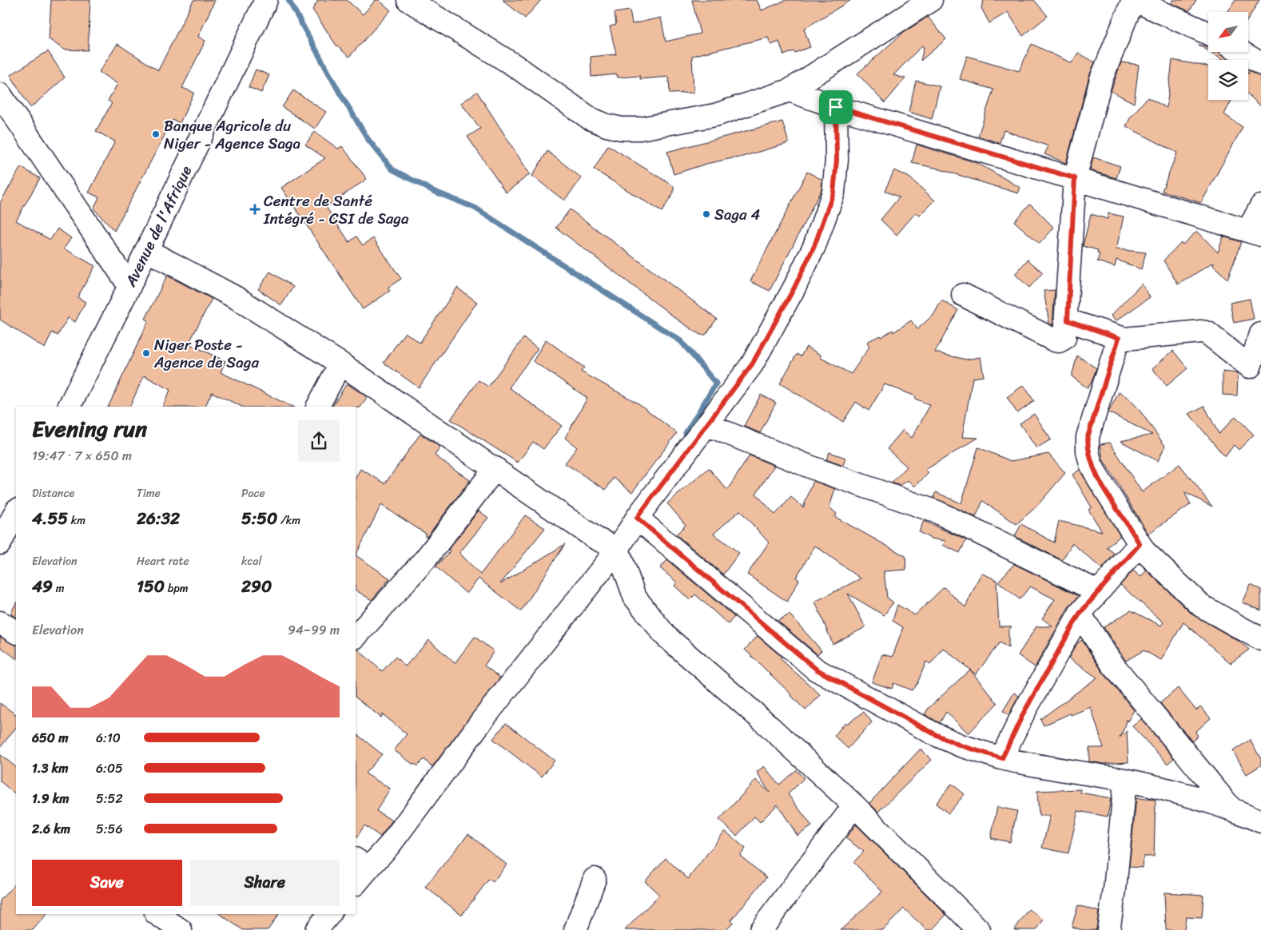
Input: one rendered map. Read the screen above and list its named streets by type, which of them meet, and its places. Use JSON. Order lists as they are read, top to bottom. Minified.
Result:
{"streets":{"street":["Avenue de l'Afrique"]},"places":{"other":["Banque Agricole du Niger - Agence Saga","Saga 4","Niger Poste - Agence de Saga"],"health":["Centre de Santé Intégré - CSI de Saga"]},"north":"bottom left","page":{"heading":["Evening run","19:47 · 7 × 650 m"],"stats":[["Distance","4.55 km"],["Time","26:32"],["Pace","5:50 /km"],["Elevation","49 m"],["Heart rate","150 bpm"],["kcal","290"]],"chart":["Elevation","94–99 m"],"list":[{"name":"650 m","note":"6:10"},{"name":"1.3 km","note":"6:05"},{"name":"1.9 km","note":"5:52"},{"name":"2.6 km","note":"5:56"}],"buttons":["Save","Share"]}}
